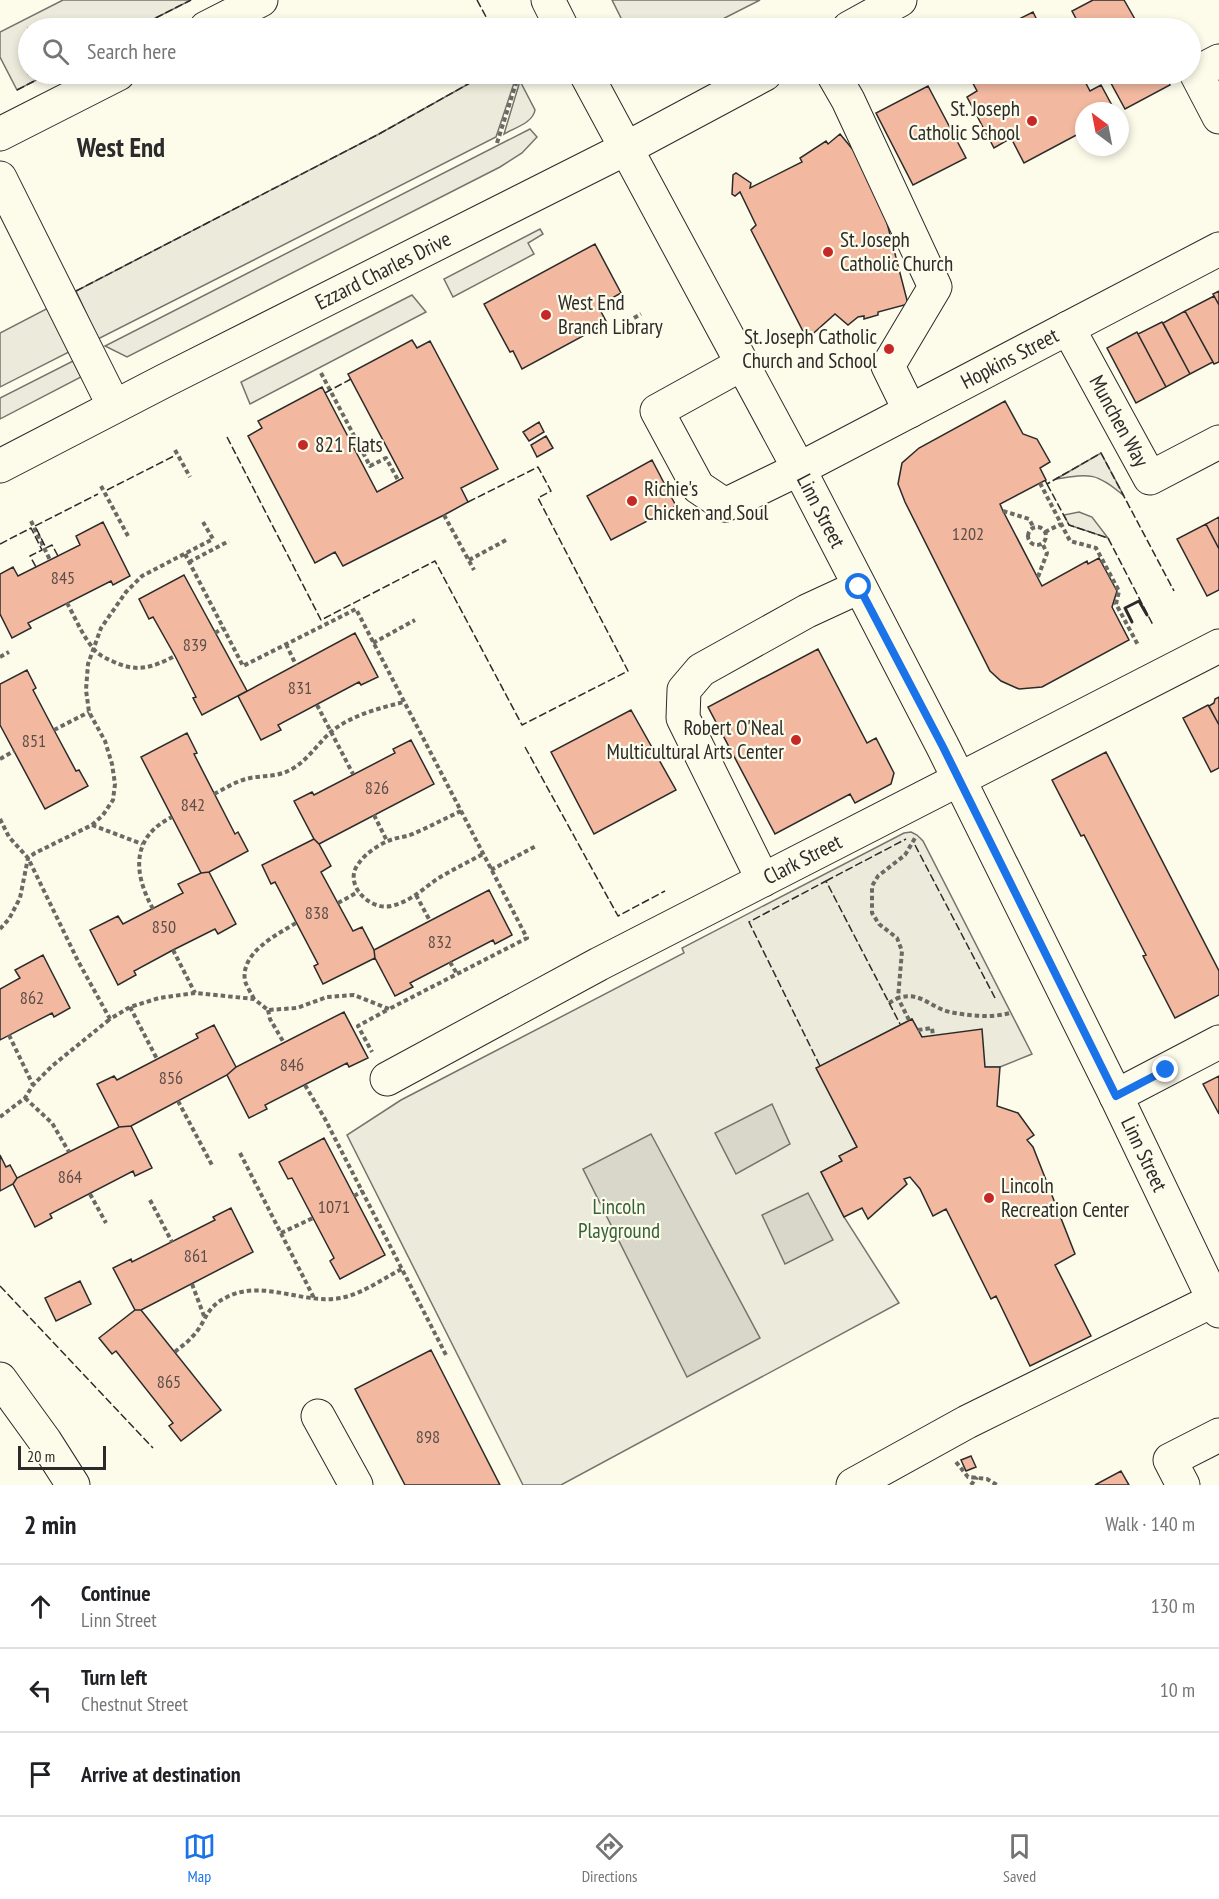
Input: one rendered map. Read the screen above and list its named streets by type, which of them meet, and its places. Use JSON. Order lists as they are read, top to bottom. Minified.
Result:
{"streets":{"street":["Ezzard Charles Drive","Hopkins Street","Munchen Way","Linn Street","Clark Street"]},"crossings":[["Ezzard Charles Drive","Linn Street"],["Hopkins Street","Munchen Way"],["Hopkins Street","Linn Street"],["Linn Street","Clark Street"]],"districts":["West End"],"parks":["Lincoln Playground"],"places":["St. Joseph Catholic School","St. Joseph Catholic Church","West End Branch Library","St. Joseph Catholic Church and School","821 Flats","Richie's Chicken and Soul","Robert O'Neal Multicultural Arts Center","Lincoln Recreation Center"],"house_numbers":["1202","845","839","831","851","826","842","838","850","832","862","846","856","864","1071","861","865","898"],"scale_bar":"20 m","north":"top left","page":{"search":"Search here","scale":"20 m","heading":["2 min","Walk · 140 m"],"list":[["Continue","Linn Street","130 m"],["Turn left","Chestnut Street","10 m"],"Arrive at destination"],"nav":["Map","Directions","Saved"]}}
